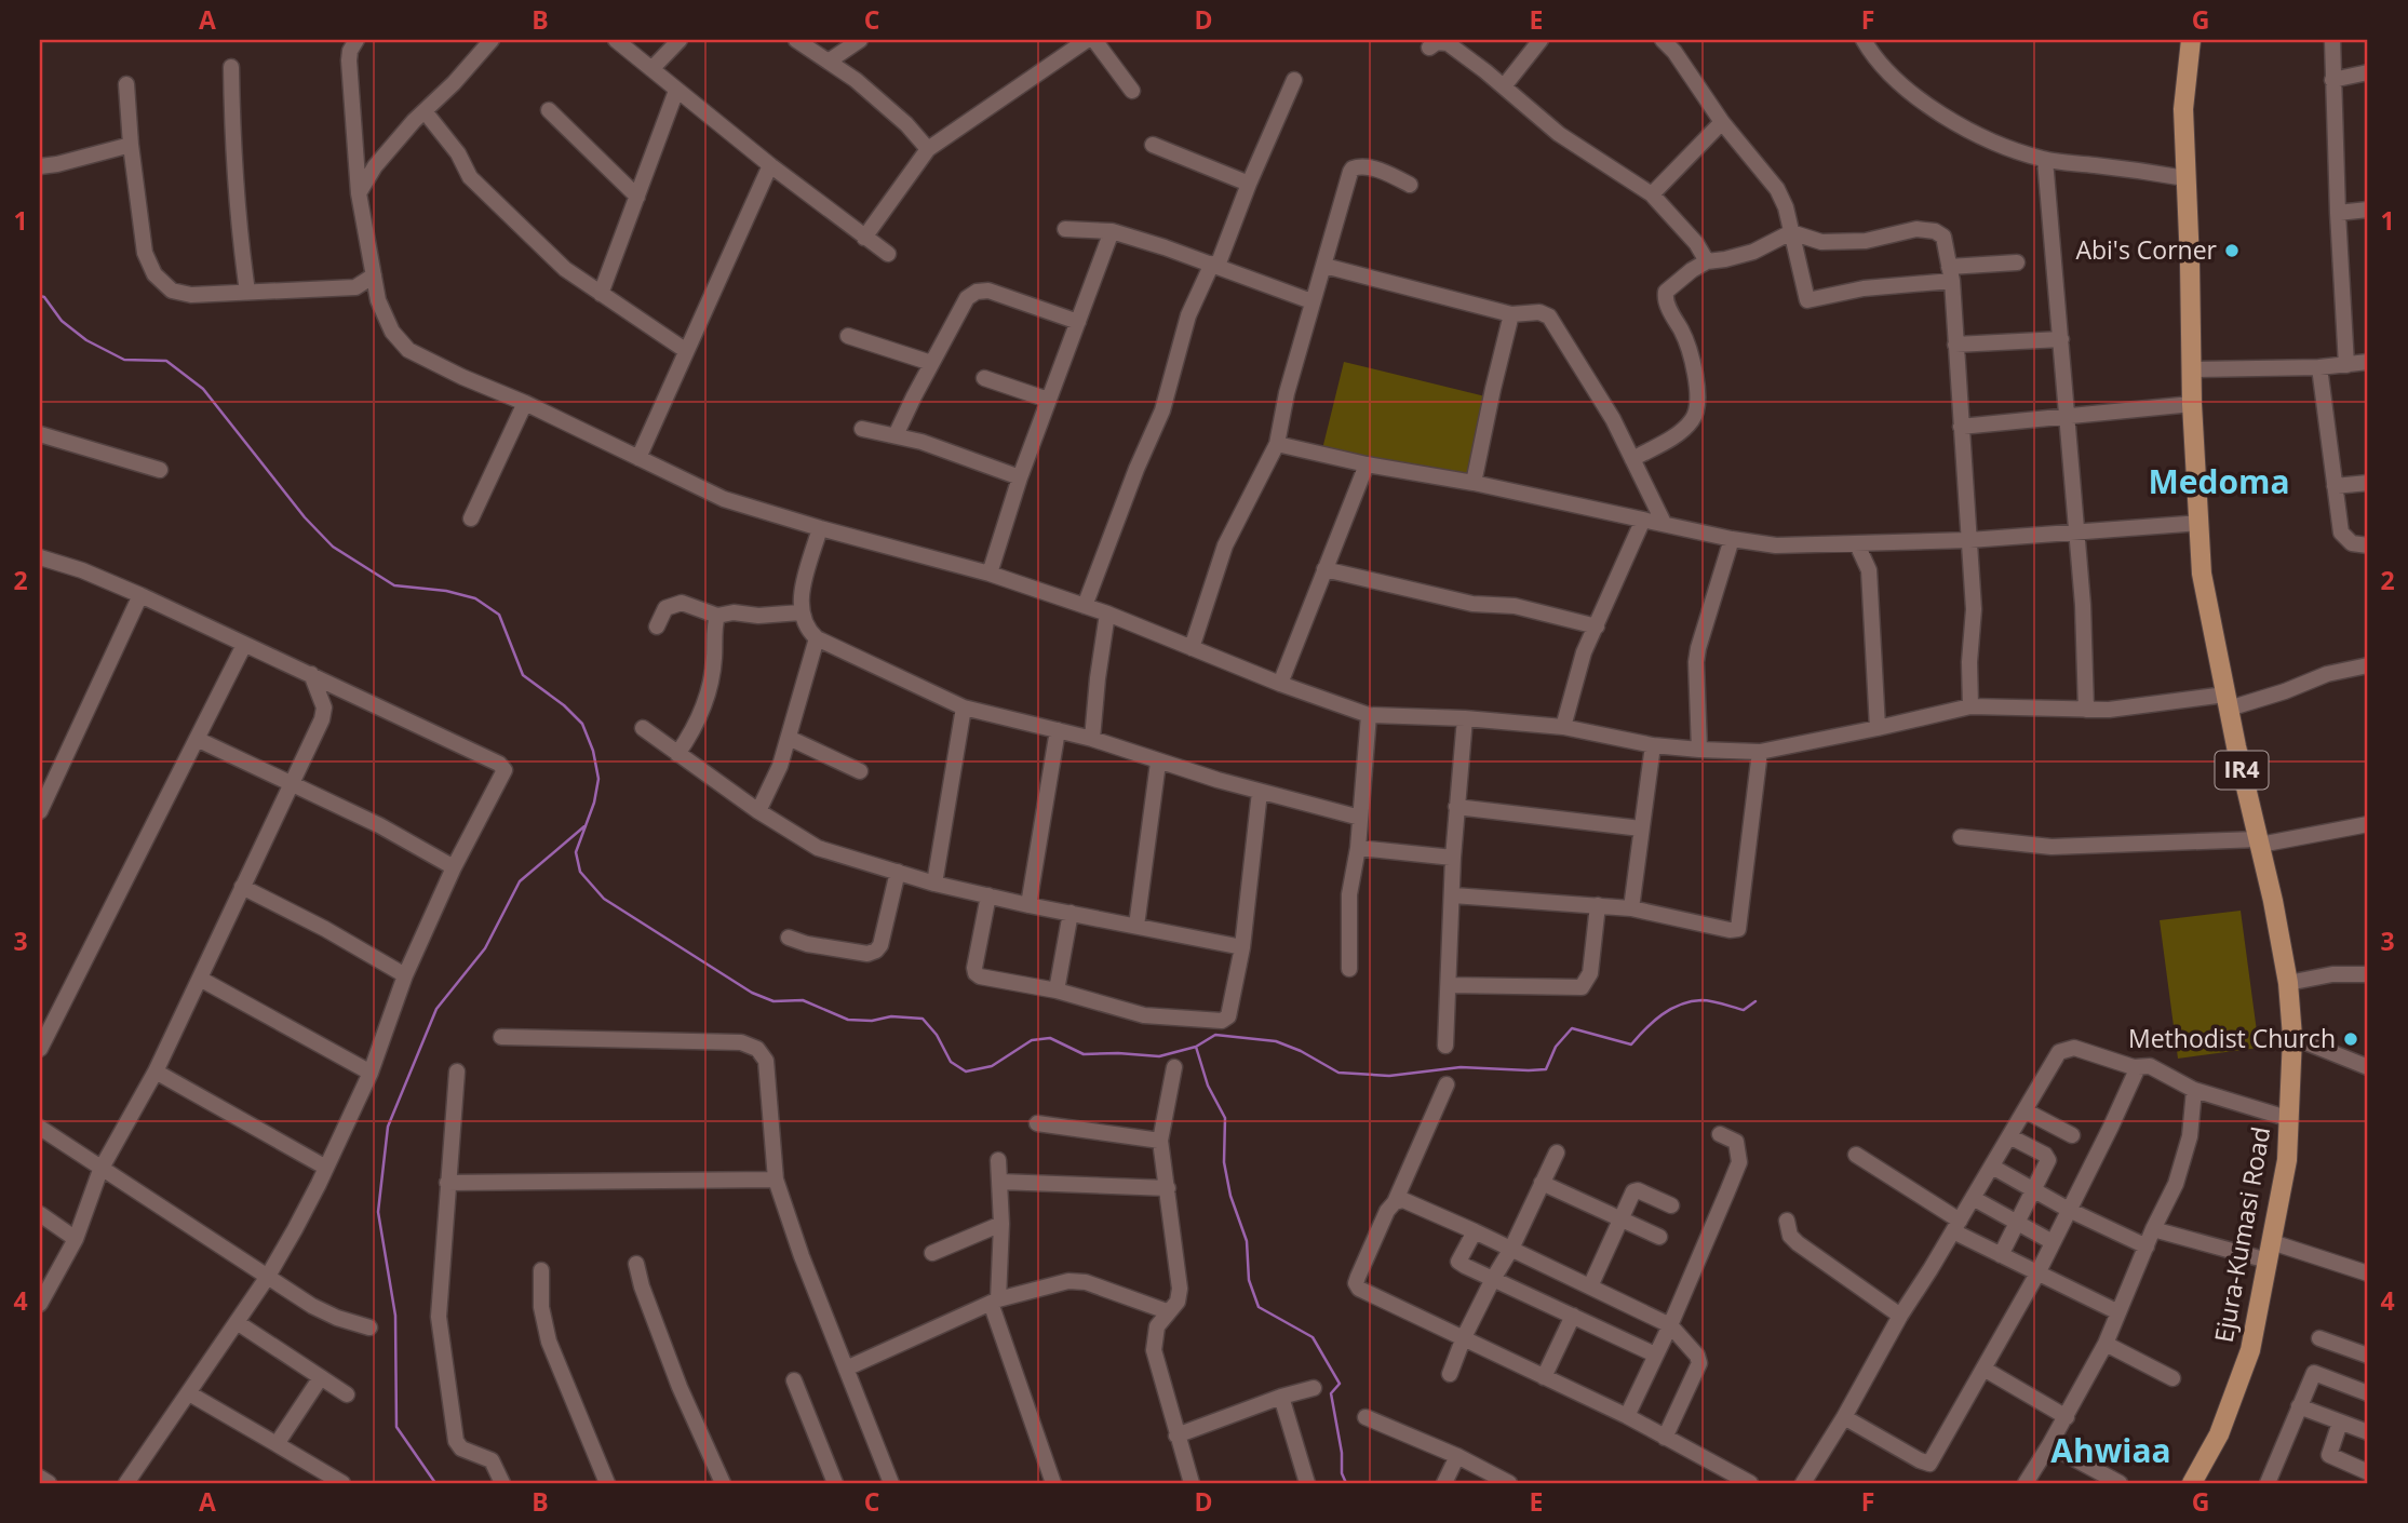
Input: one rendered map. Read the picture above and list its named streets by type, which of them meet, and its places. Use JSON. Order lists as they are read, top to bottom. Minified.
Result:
{"streets":{"main road":["IR4","Ejura-Kumasi Road"]},"districts":["Medoma","Ahwiaa"],"places":["Abi's Corner","Methodist Church"],"grid":{"columns":["A","B","C","D","E","F","G"],"rows":["1","2","3","4"]}}
